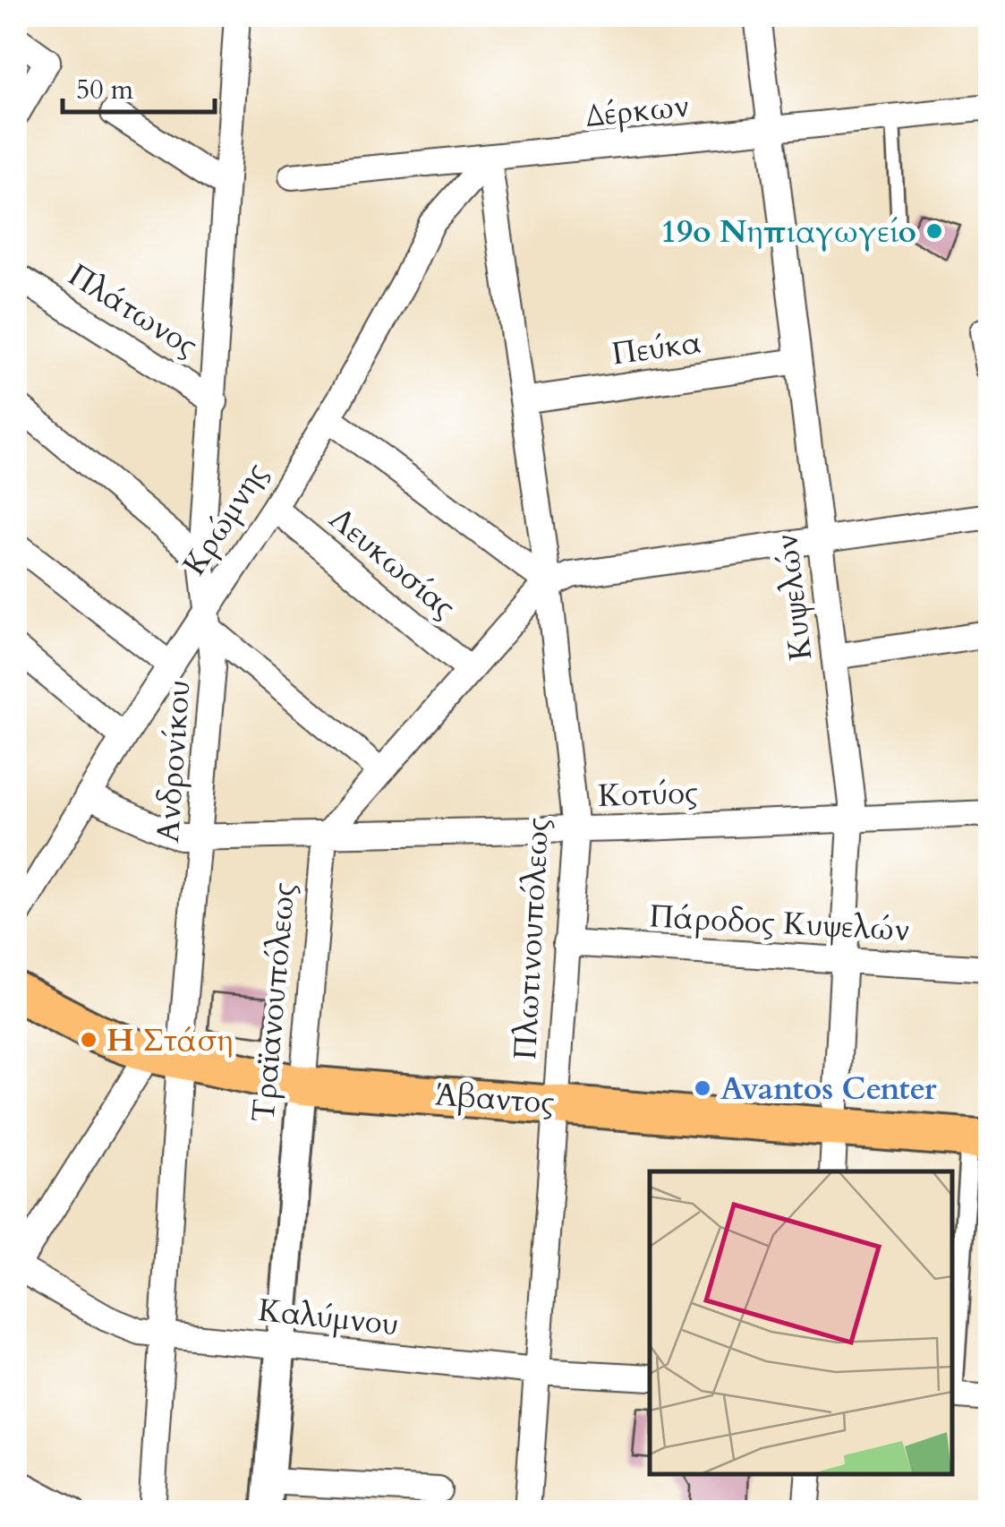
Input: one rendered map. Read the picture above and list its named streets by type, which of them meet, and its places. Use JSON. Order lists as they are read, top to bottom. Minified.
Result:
{"streets":{"main road":["Άβαντος"],"street":["Δέρκων","Πλάτωνος","Πεύκα","Κρώμνης","Λευκωσίας","Κυψελών","Ανδρονίκου","Κοτύος","Πάροδος Κυψελών","Πλωτινουπόλεως","Τραϊανουπόλεως","Καλύμνου"]},"crossings":[["Δέρκων","Κρώμνης"],["Δέρκων","Κυψελών"],["Δέρκων","Πλωτινουπόλεως"],["Πλάτωνος","Ανδρονίκου"],["Πεύκα","Κυψελών"],["Πεύκα","Πλωτινουπόλεως"],["Κρώμνης","Λευκωσίας"],["Κρώμνης","Ανδρονίκου"],["Κρώμνης","Κοτύος"],["Κρώμνης","Πλωτινουπόλεως"],["Κυψελών","Κοτύος"],["Κυψελών","Πάροδος Κυψελών"],["Κυψελών","Άβαντος"],["Ανδρονίκου","Κοτύος"],["Ανδρονίκου","Άβαντος"],["Ανδρονίκου","Καλύμνου"],["Κοτύος","Πλωτινουπόλεως"],["Κοτύος","Τραϊανουπόλεως"],["Πάροδος Κυψελών","Πλωτινουπόλεως"],["Πλωτινουπόλεως","Άβαντος"],["Πλωτινουπόλεως","Καλύμνου"],["Τραϊανουπόλεως","Άβαντος"],["Τραϊανουπόλεως","Καλύμνου"]],"places":["19ο Νηπιαγωγείο","Η Στάση","Avantos Center"],"scale_bar":"50 m"}
